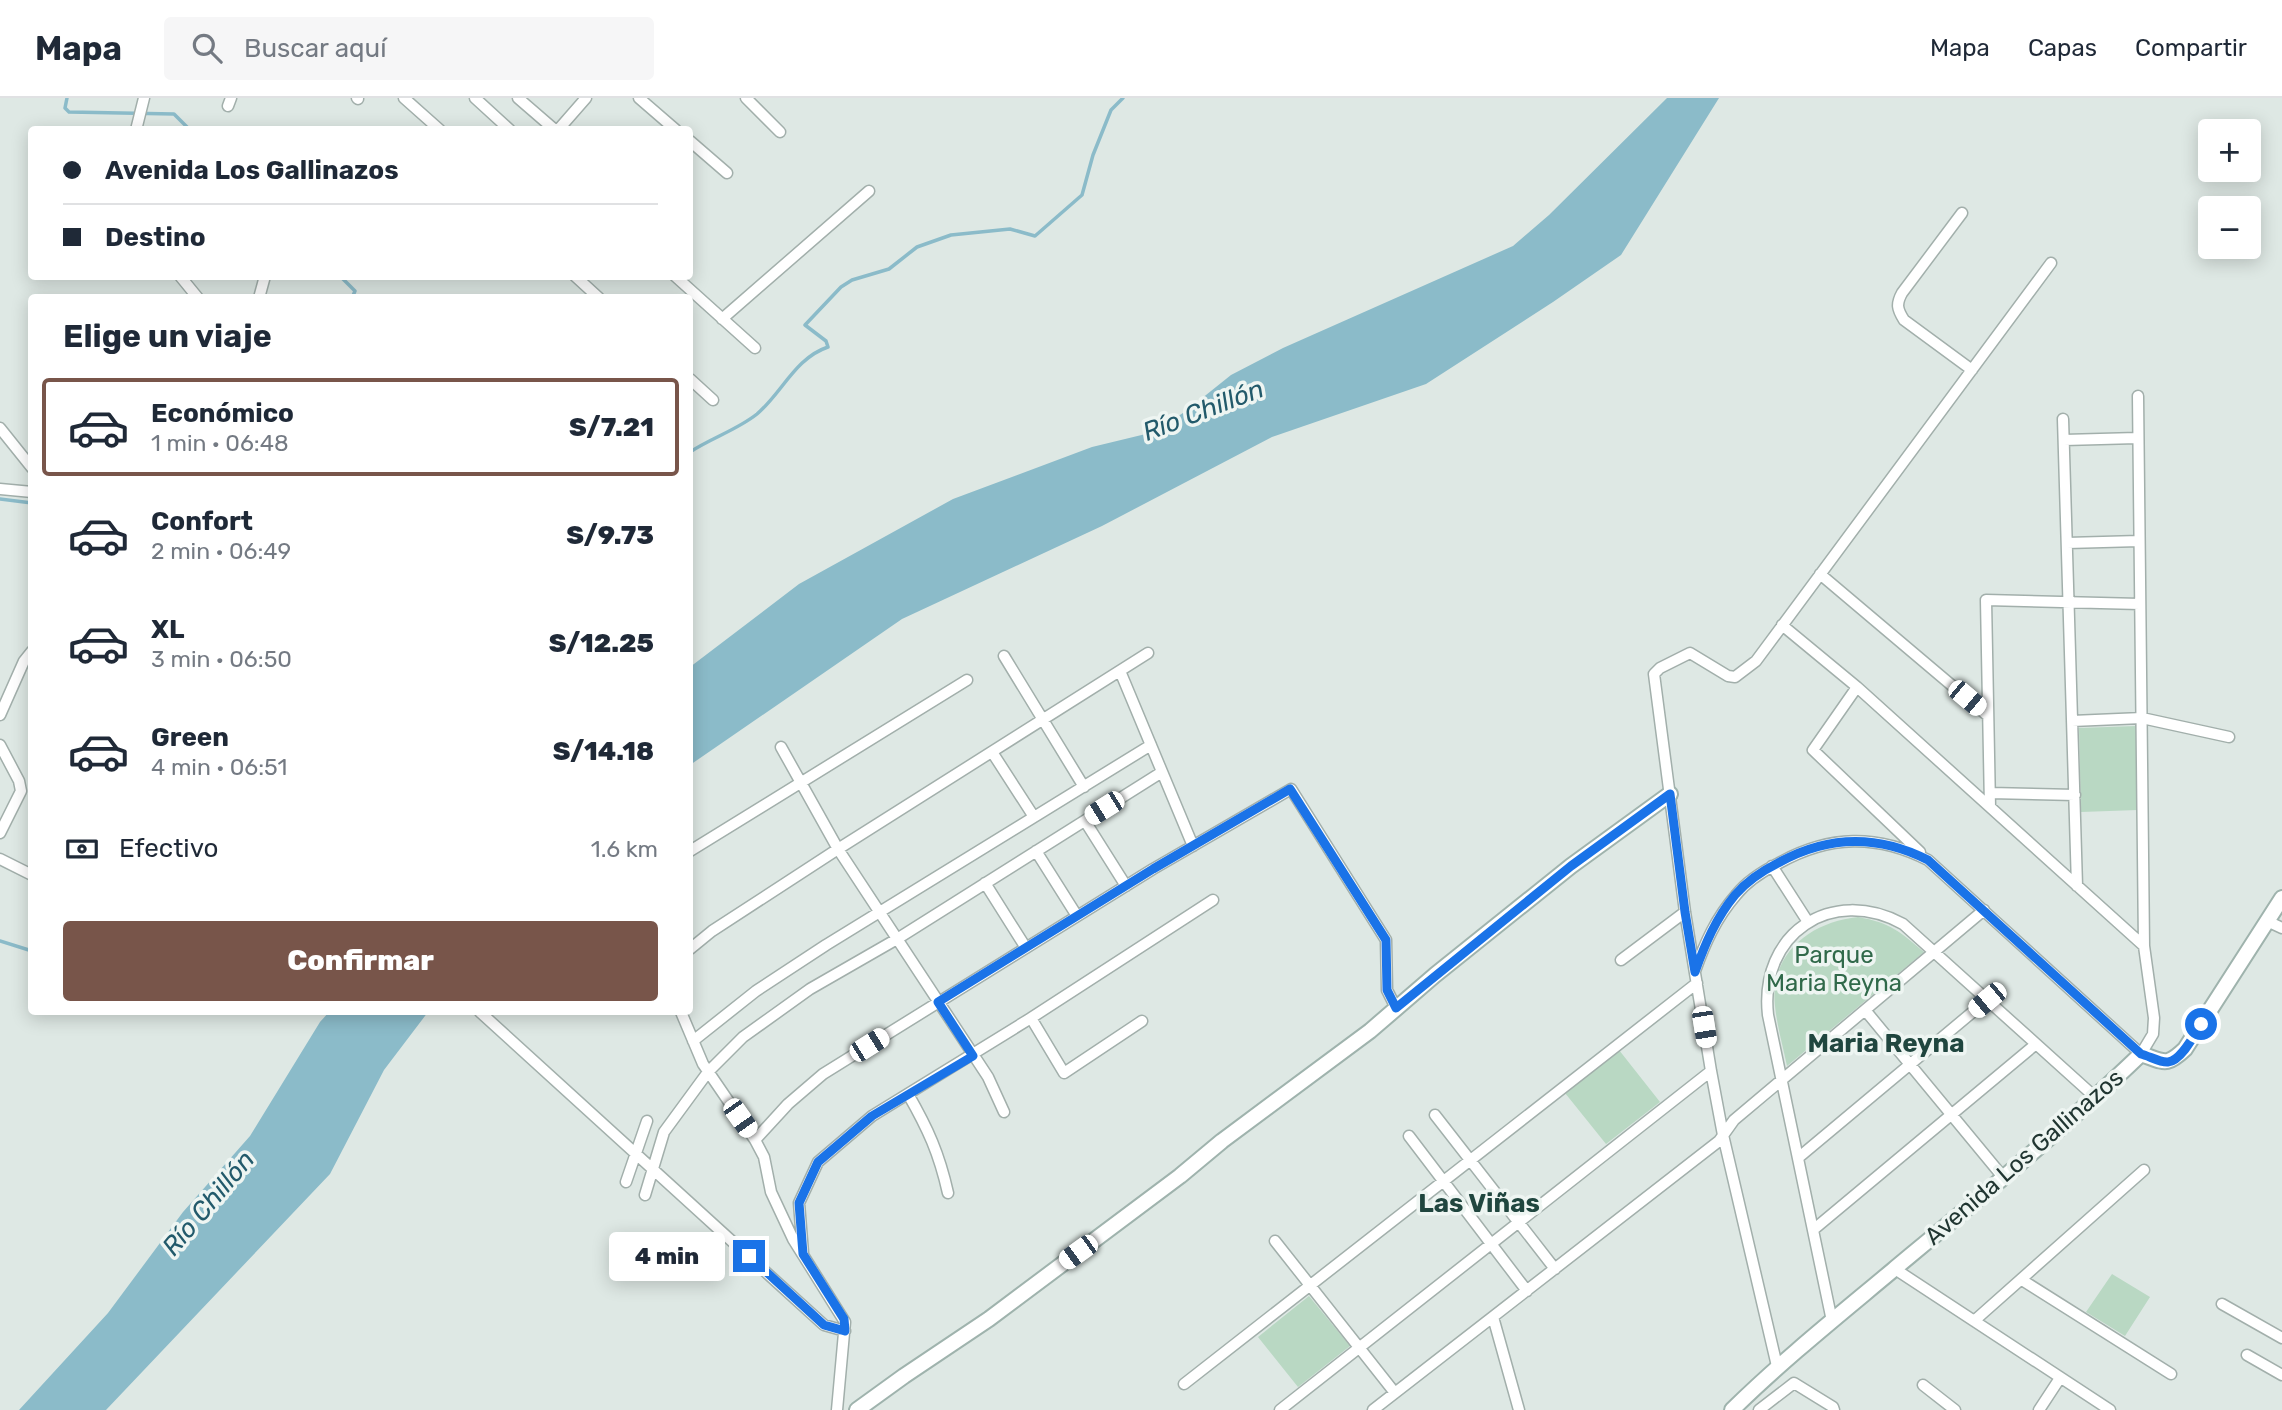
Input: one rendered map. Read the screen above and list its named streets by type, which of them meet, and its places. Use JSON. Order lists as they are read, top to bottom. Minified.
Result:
{"streets":{"street":["Avenida Los Gallinazos"]},"districts":["Maria Reyna","Las Viñas"],"water":["Río Chillón"],"parks":["Parque Maria Reyna"],"page":{"header":"Mapa","search":"Buscar aquí","nav":["Mapa","Capas","Compartir"],"map_buttons":["+","−"],"banner":["Avenida Los Gallinazos","Destino"],"heading":"Elige un viaje","list":[{"name":"Económico","note":"1 min · 06:48","value":"S/7.21"},{"name":"Confort","note":"2 min · 06:49","value":"S/9.73"},{"name":"XL","note":"3 min · 06:50","value":"S/12.25"},{"name":"Green","note":"4 min · 06:51","value":"S/14.18"}],"pay":["Efectivo","1.6 km"],"buttons":"Confirmar","bubble":"4 min"}}
